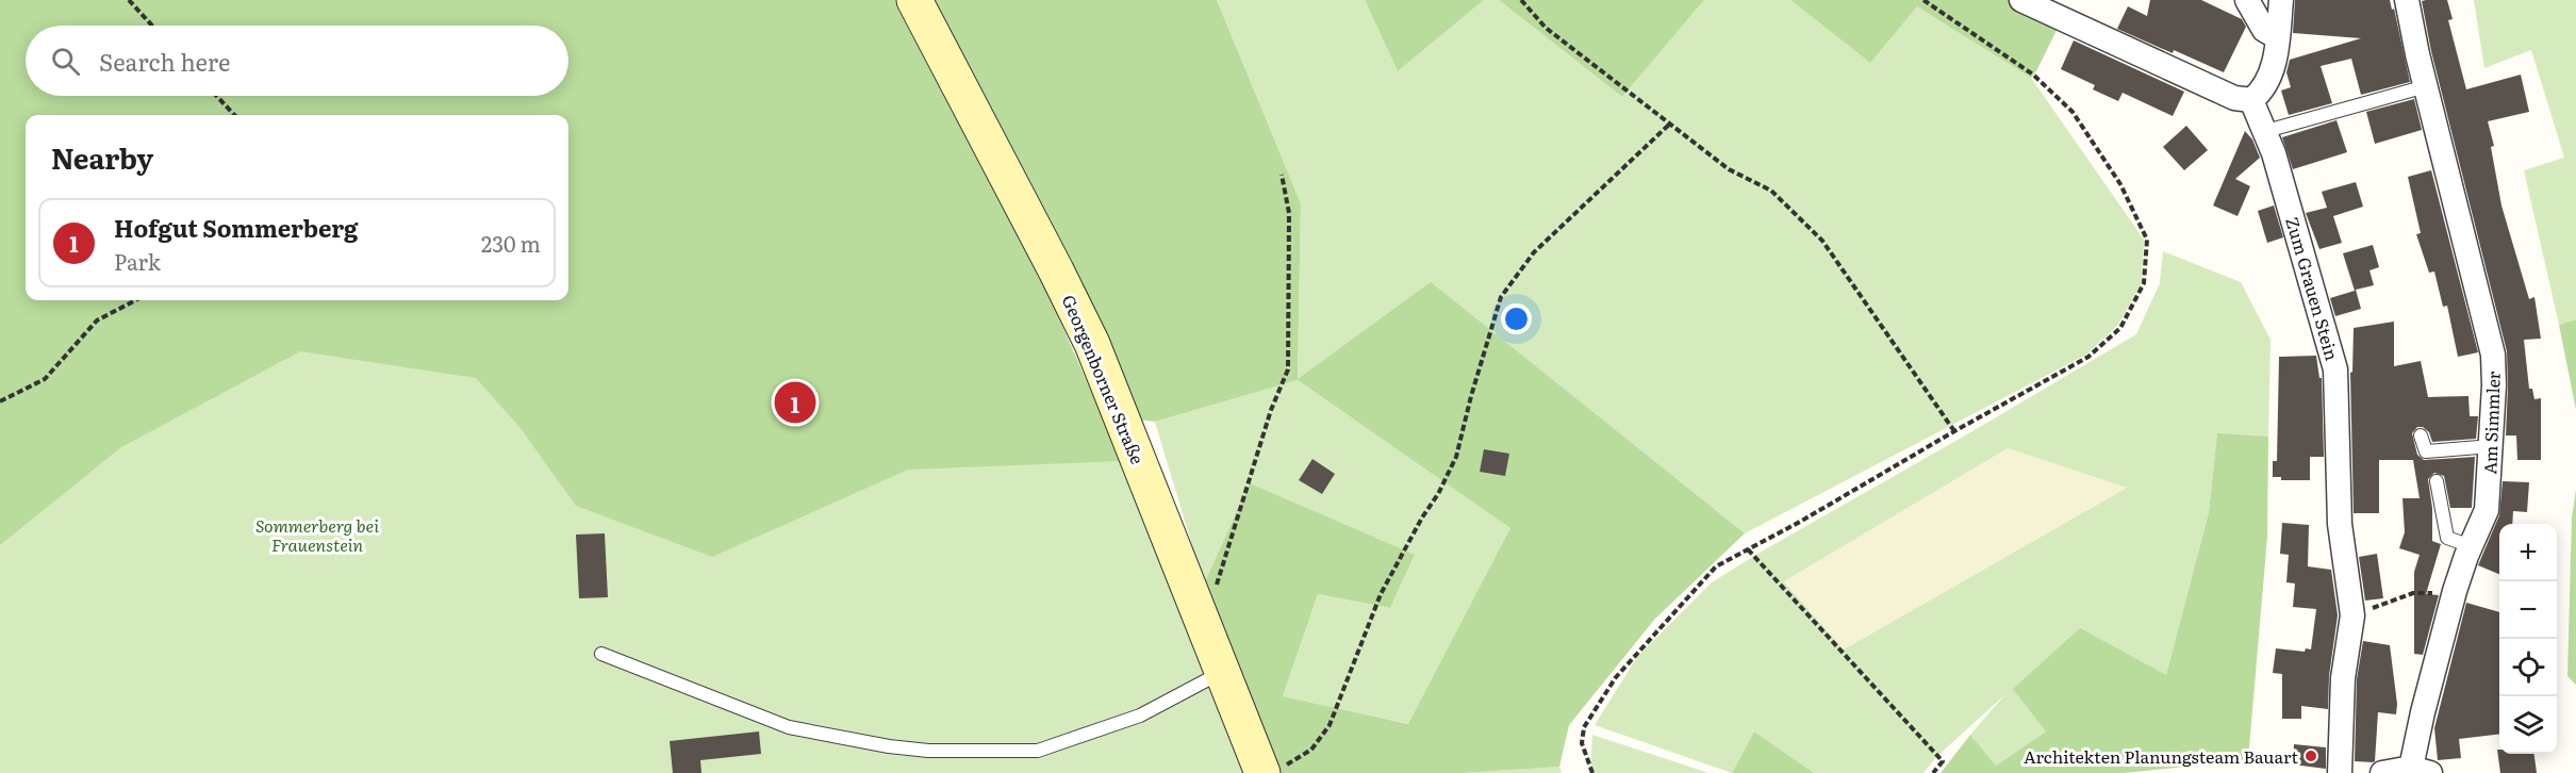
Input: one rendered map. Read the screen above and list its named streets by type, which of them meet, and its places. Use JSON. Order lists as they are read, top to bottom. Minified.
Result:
{"streets":{"main road":["Georgenborner Straße"],"street":["Zum Grauen Stein","Am Simmler"]},"parks":["Sommerberg bei Frauenstein"],"places":["Architekten Planungsteam Bauart"],"page":{"search":"Search here","heading":"Nearby","list":[{"mark":"1","name":"Hofgut Sommerberg","note":"Park","value":"230 m"}],"pins":"1","map_buttons":["+","−"]}}
